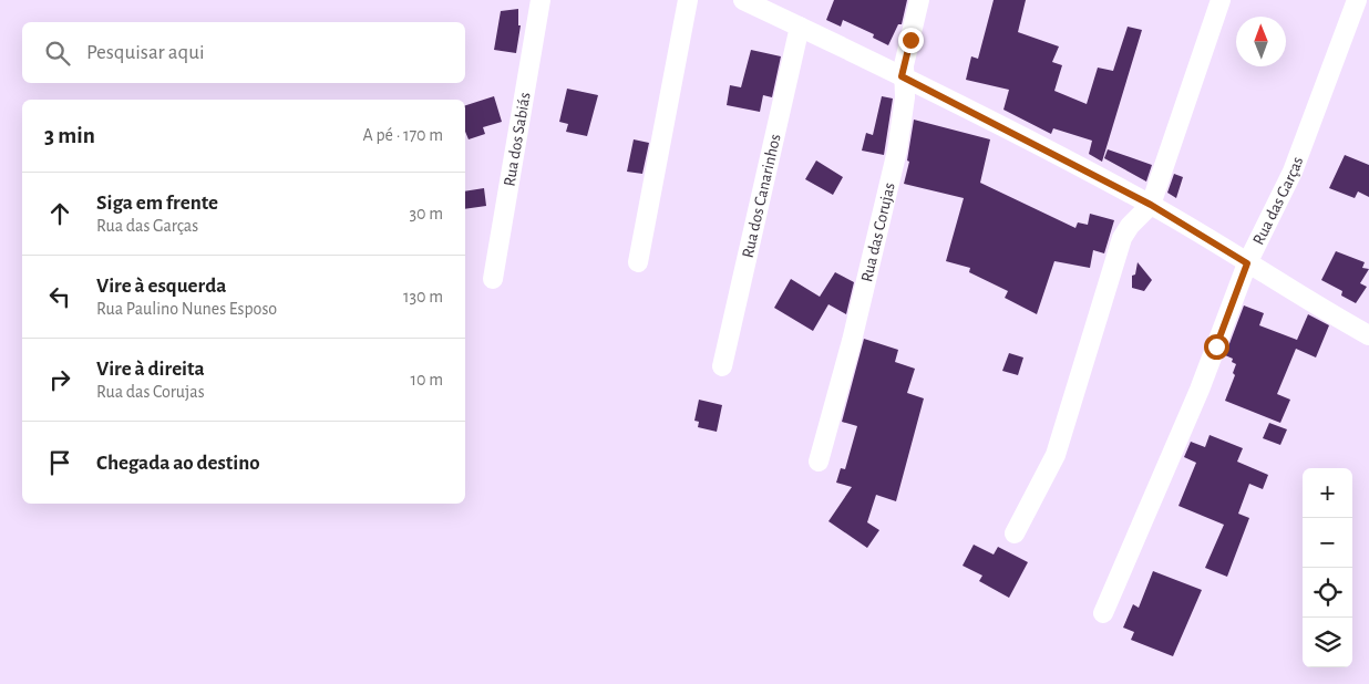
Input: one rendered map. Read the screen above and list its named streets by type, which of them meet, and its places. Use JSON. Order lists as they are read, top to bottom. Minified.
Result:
{"streets":{"street":["Rua dos Sabiás","Rua dos Canarinhos","Rua das Garças","Rua das Corujas"]},"north":"top","page":{"search":"Pesquisar aqui","heading":["3 min","A pé · 170 m"],"list":[["Siga em frente","Rua das Garças","30 m"],["Vire à esquerda","Rua Paulino Nunes Esposo","130 m"],["Vire à direita","Rua das Corujas","10 m"],"Chegada ao destino"],"map_buttons":["+","−"]}}
